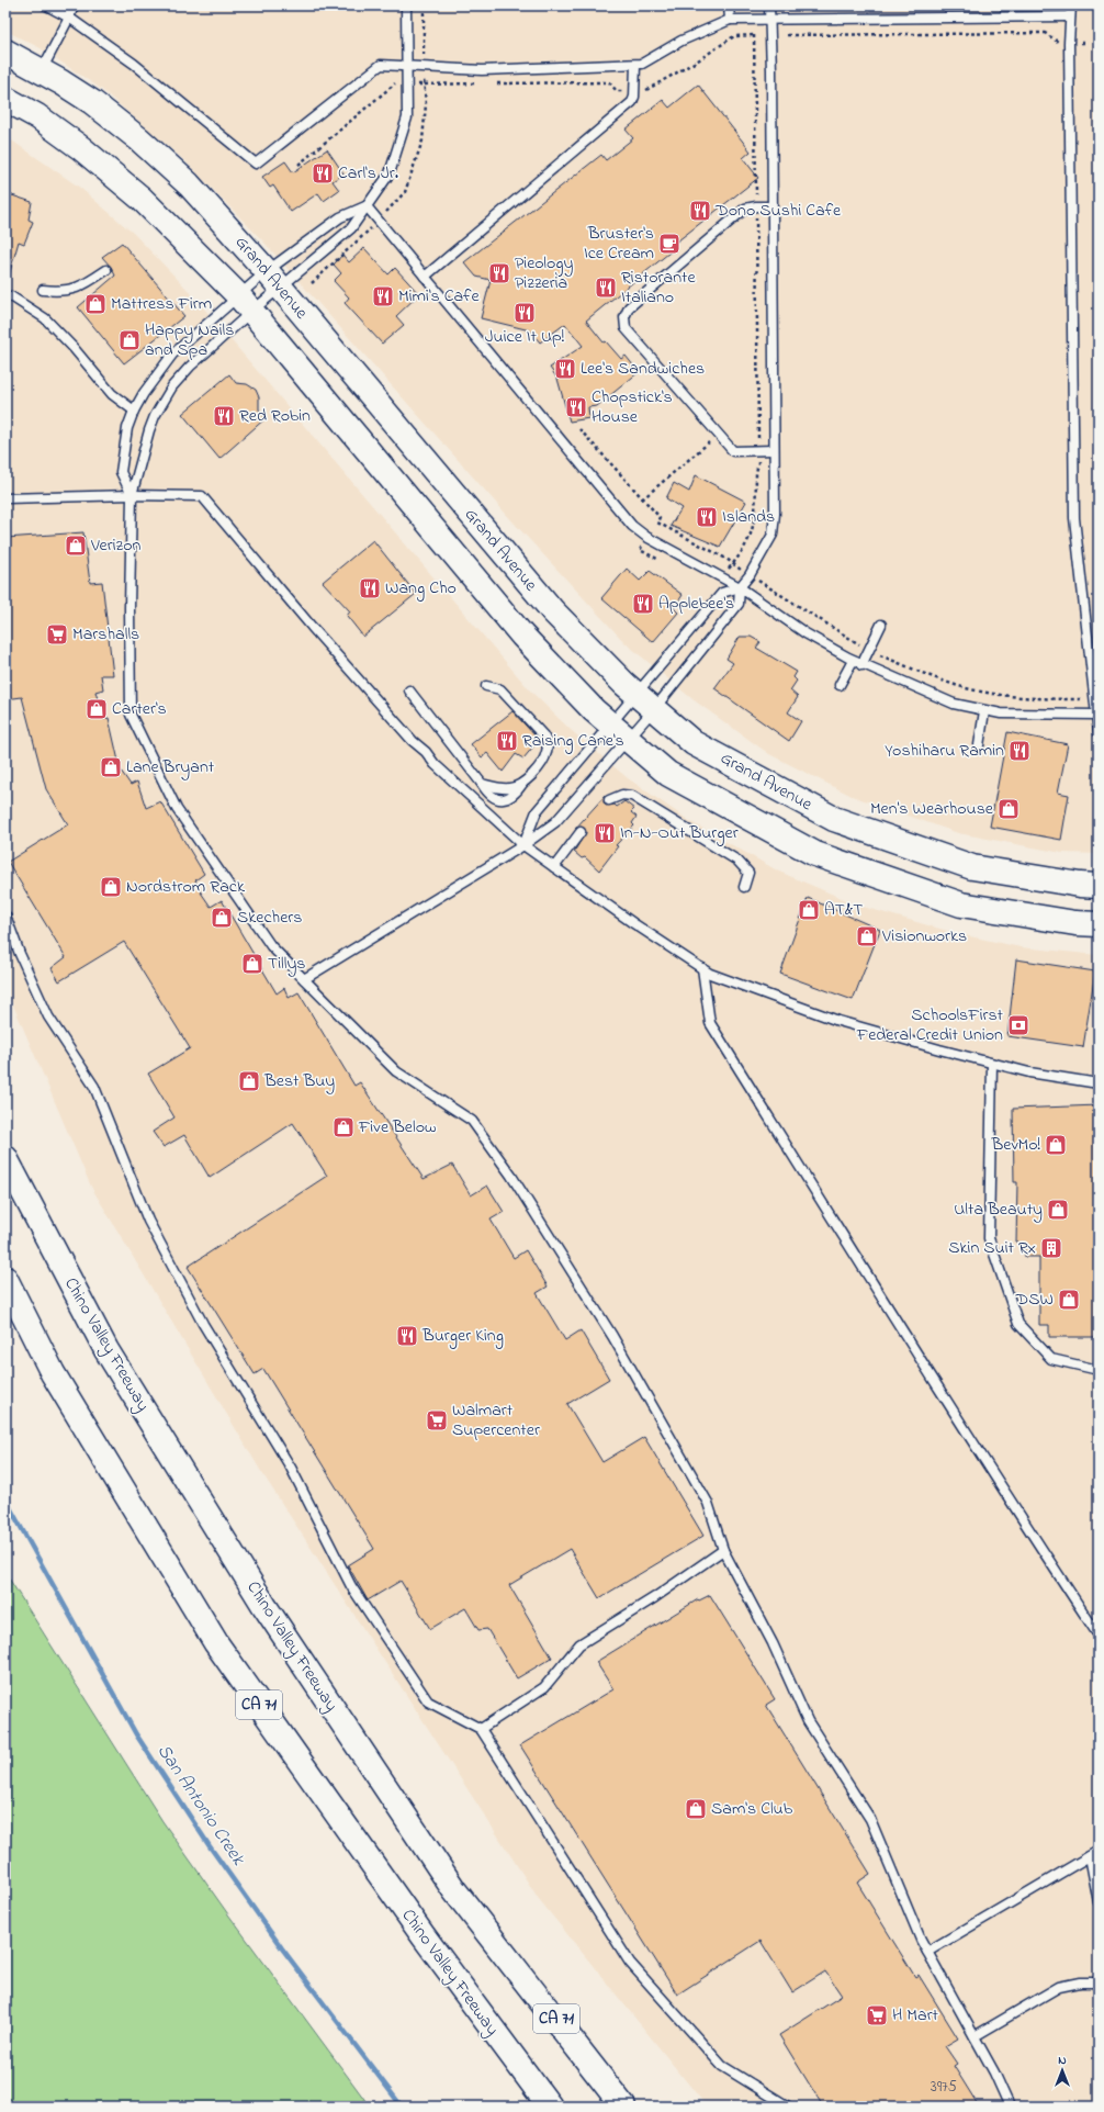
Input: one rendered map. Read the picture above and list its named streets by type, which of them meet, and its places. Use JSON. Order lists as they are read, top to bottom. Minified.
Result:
{"streets":{"main road":["Grand Avenue","Chino Valley Freeway","CA 71"]},"water":["San Antonio Creek"],"places":{"restaurant":["Carl's Jr.","Dono Sushi Cafe","Pieology Pizzeria","Ristorante Italiano","Mimi's Cafe","Juice It Up!","Lee's Sandwiches","Chopstick's House","Red Robin","Islands","Wang Cho","Applebee's","Raising Cane's","Yoshiharu Ramin","In-N-Out Burger","Burger King"],"cafe":["Bruster's Ice Cream"],"shop":["Mattress Firm","Happy Nails and Spa","Verizon","Carter's","Lane Bryant","Men's Wearhouse","Nordstrom Rack","AT&T","Skechers","Visionworks","Tillys","Best Buy","Five Below","BevMo!","Ulta Beauty","DSW","Sam's Club"],"supermarket":["Marshalls","Walmart Supercenter","H Mart"],"bank":["SchoolsFirst Federal Credit Union"],"building":["Skin Suit Rx"]},"house_numbers":["3975"],"north":"top"}
